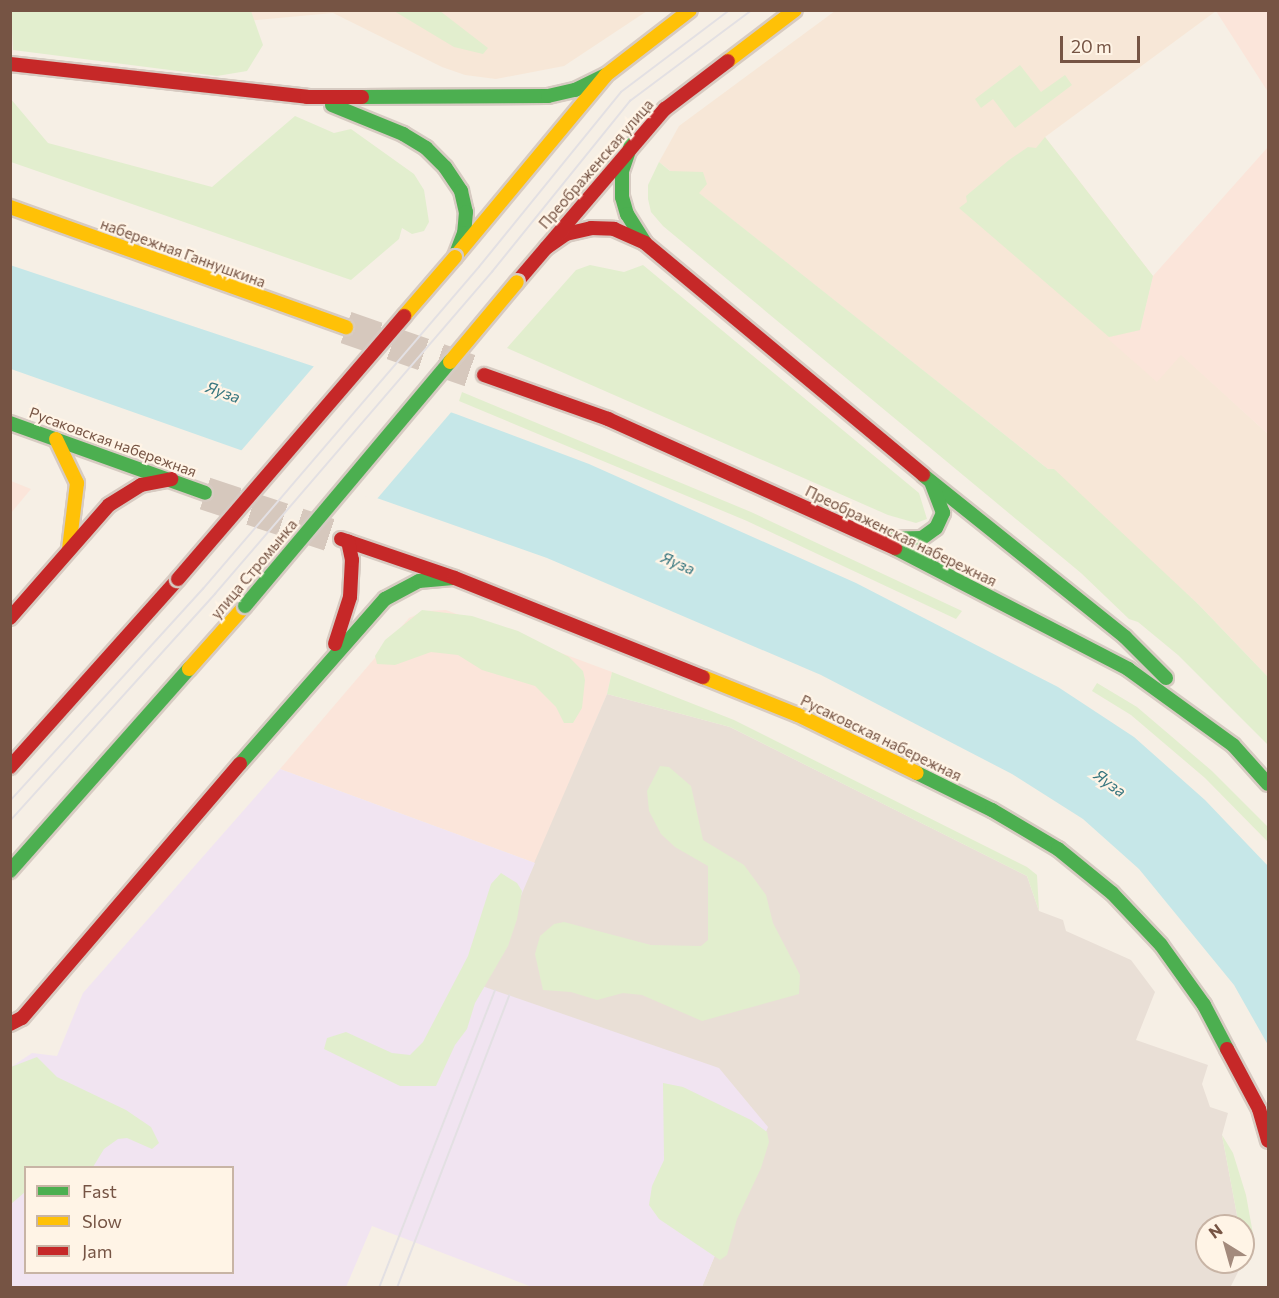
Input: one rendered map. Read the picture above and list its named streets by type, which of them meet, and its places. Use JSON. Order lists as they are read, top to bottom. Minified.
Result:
{"streets":{"main road":["Преображенская улица","набережная Ганнушкина","Русаковская набережная","Преображенская набережная","улица Стромынка"]},"crossings":[["Преображенская улица","улица Стромынка"]],"water":["Яуза"],"legend":["Fast","Slow","Jam"],"scale_bar":"20 m","north":"top left"}
